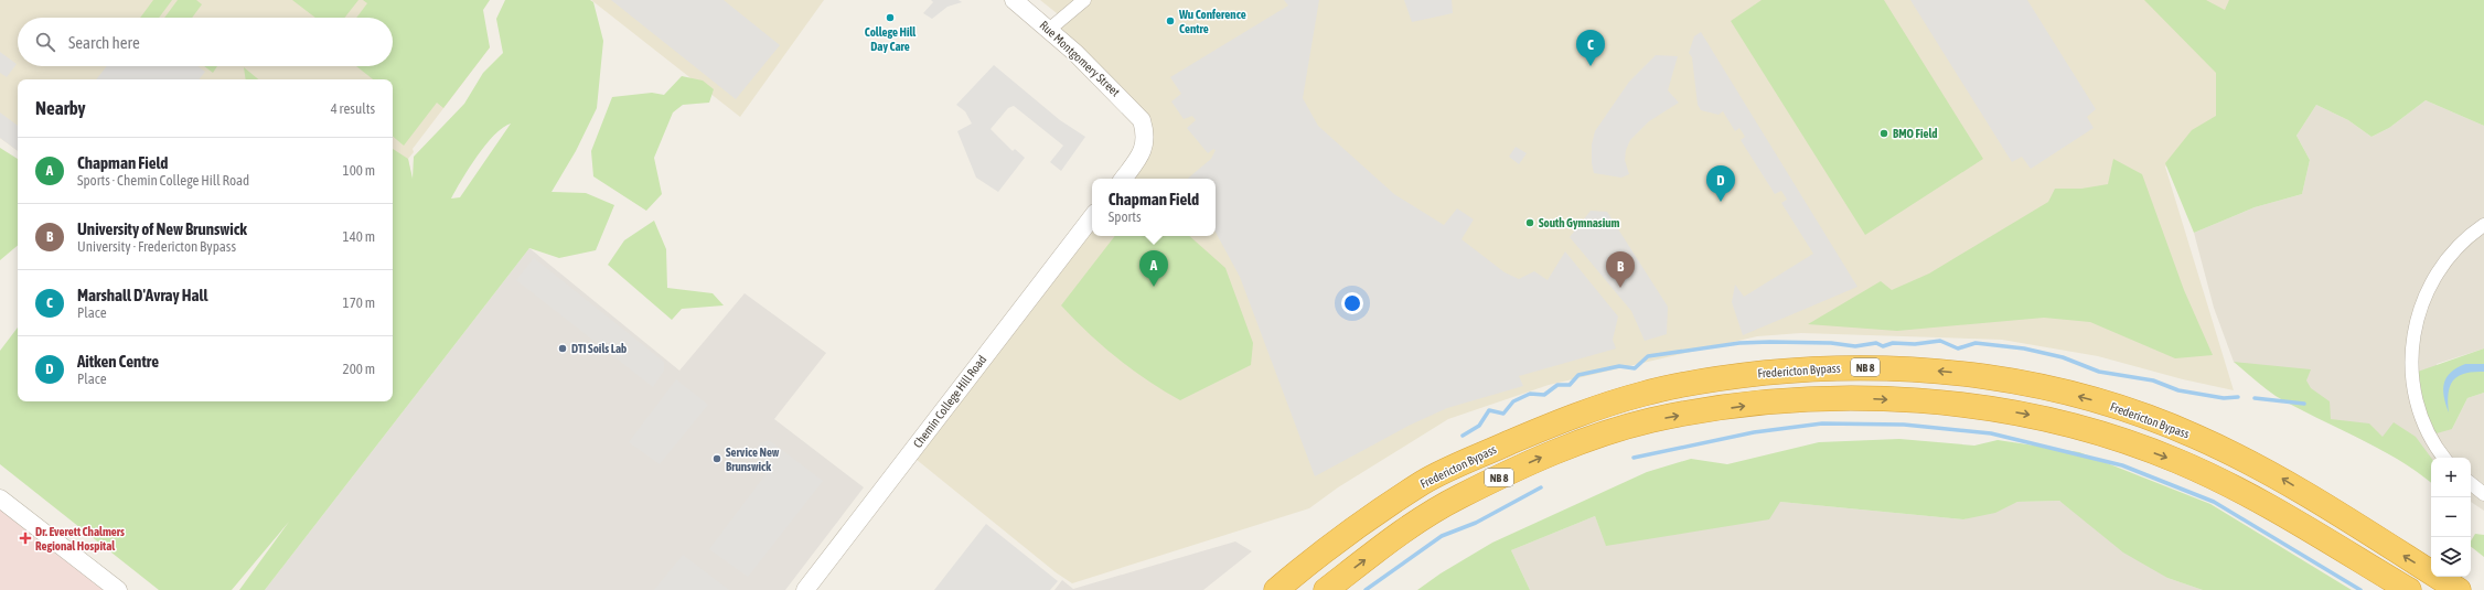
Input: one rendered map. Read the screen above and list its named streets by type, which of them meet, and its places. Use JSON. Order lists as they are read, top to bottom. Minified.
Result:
{"streets":{"highway":["NB 8","Fredericton Bypass"],"street":["Rue Montgomery Street","Chemin College Hill Road"]},"places":{"other":["College Hill Day Care","Wu Conference Centre","BMO Field","South Gymnasium","DTI Soils Lab","Service New Brunswick"],"health":["Dr. Everett Chalmers Regional Hospital"]},"page":{"search":"Search here","pins":["C","D","A","B"],"heading":["Nearby","4 results"],"list":[{"mark":"A","name":"Chapman Field","note":"Sports · Chemin College Hill Road","value":"100 m"},{"mark":"B","name":"University of New Brunswick","note":"University · Fredericton Bypass","value":"140 m"},{"mark":"C","name":"Marshall D'Avray Hall","note":"Place","value":"170 m"},{"mark":"D","name":"Aitken Centre","note":"Place","value":"200 m"}],"popup":["Chapman Field","Sports"],"map_buttons":["+","−"]}}
